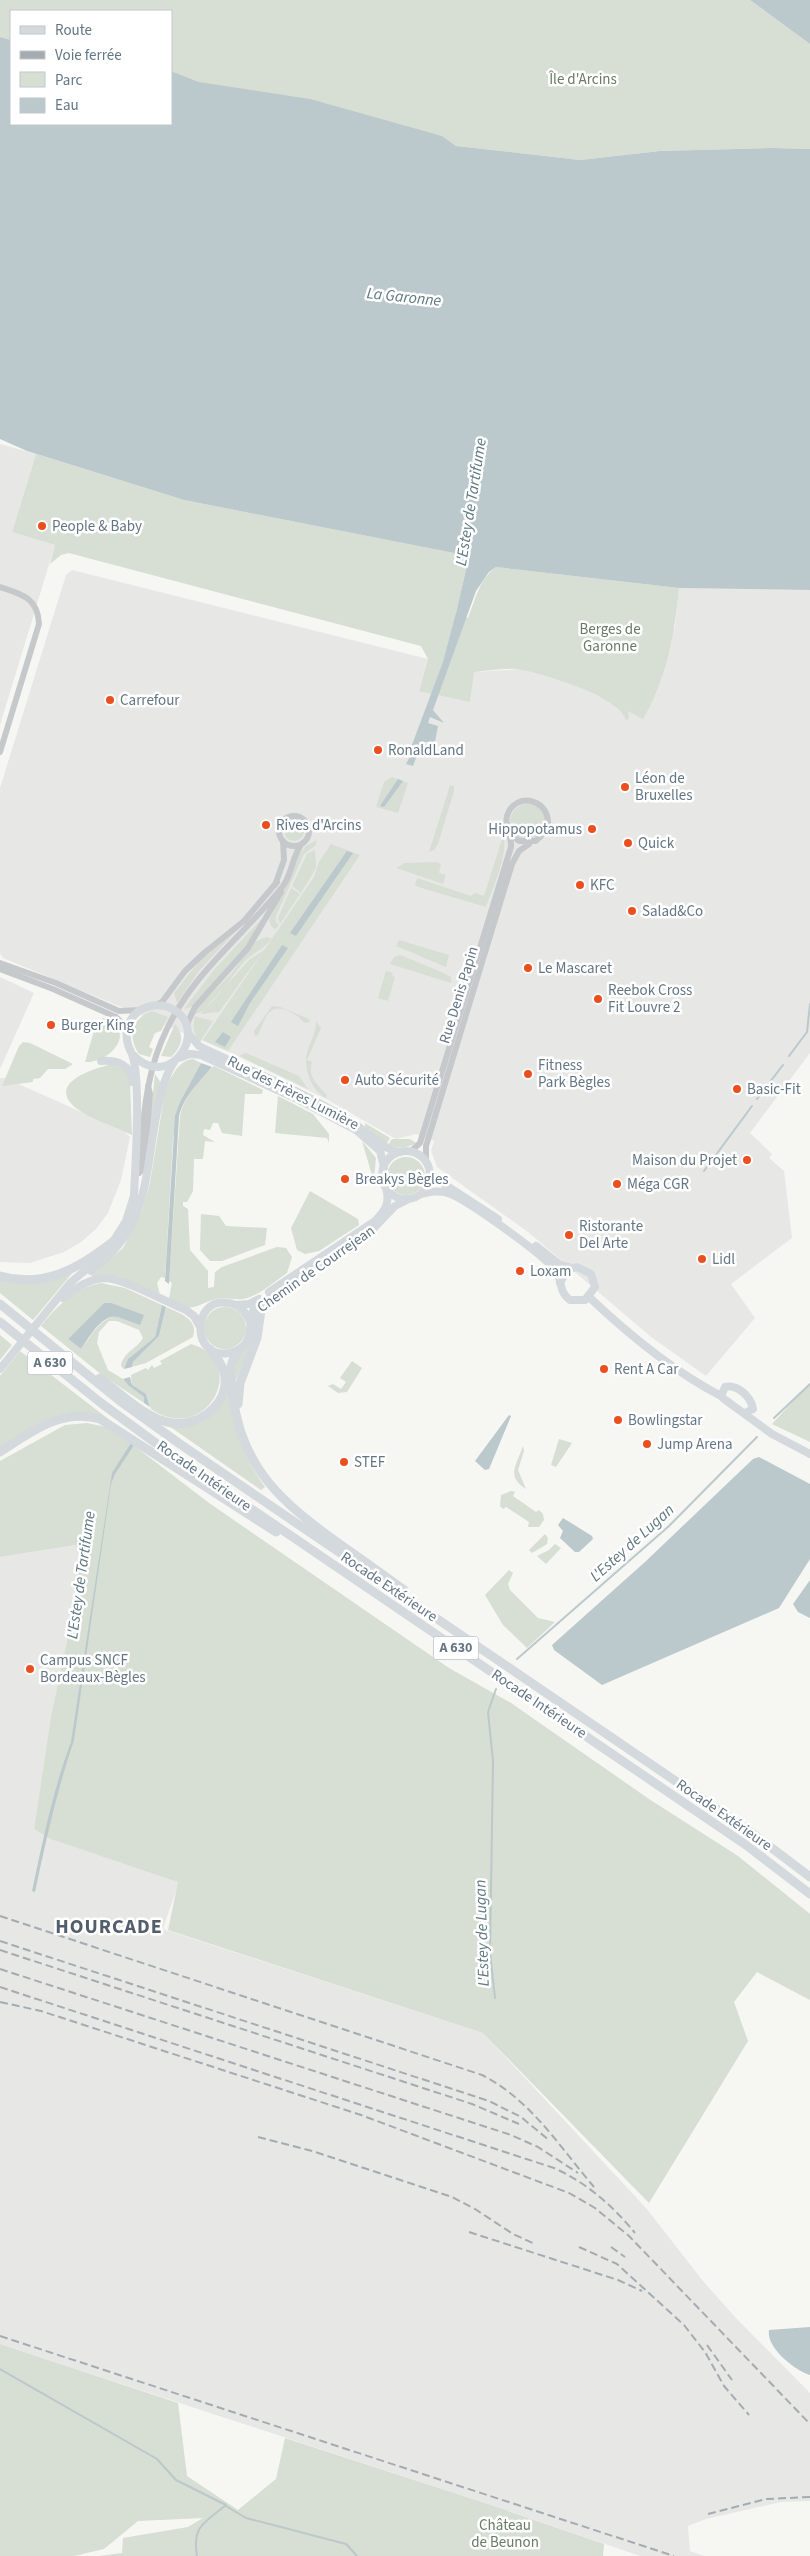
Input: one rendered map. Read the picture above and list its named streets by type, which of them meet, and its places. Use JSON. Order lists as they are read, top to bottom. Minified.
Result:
{"streets":{"highway":["A 630","Rocade Intérieure","Rocade Extérieure"],"main road":["Rue des Frères Lumière","Chemin de Courrejean"],"street":["Rue Denis Papin"]},"crossings":[["Rue Denis Papin","Rue des Frères Lumière"],["Rue Denis Papin","Chemin de Courrejean"],["Rue des Frères Lumière","Chemin de Courrejean"]],"districts":["HOURCADE"],"water":["La Garonne","L'Estey de Tartifume","L'Estey de Lugan"],"parks":["Île d'Arcins","Berges de Garonne","Château de Beunon"],"places":["People & Baby","Carrefour","RonaldLand","Léon de Bruxelles","Rives d'Arcins","Hippopotamus","Quick","KFC","Salad&Co","Le Mascaret","Reebok Cross Fit Louvre 2","Burger King","Fitness Park Bègles","Auto Sécurité","Basic-Fit","Maison du Projet","Breakys Bègles","Méga CGR","Ristorante Del Arte","Lidl","Loxam","Rent A Car","Bowlingstar","Jump Arena","STEF","Campus SNCF Bordeaux-Bègles"],"legend":["Route","Voie ferrée","Parc","Eau"]}
